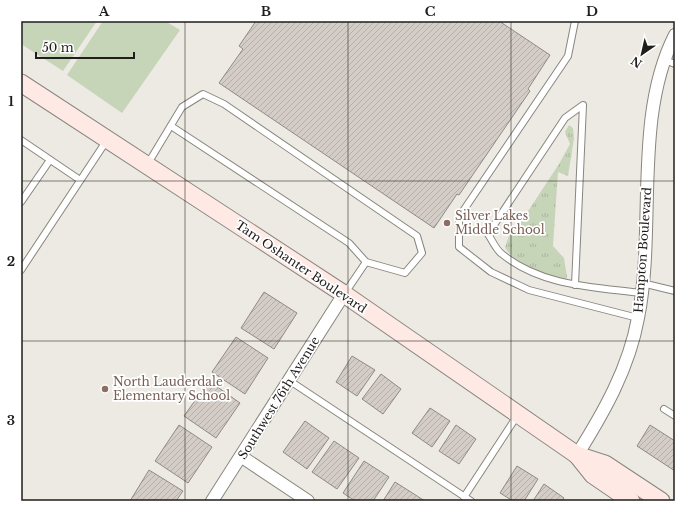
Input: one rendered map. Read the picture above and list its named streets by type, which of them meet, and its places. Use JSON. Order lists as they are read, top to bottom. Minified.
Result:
{"streets":{"street":["Hampton Boulevard","Tam Oshanter Boulevard","Southwest 76th Avenue"]},"crossings":[["Hampton Boulevard","Tam Oshanter Boulevard"],["Tam Oshanter Boulevard","Southwest 76th Avenue"]],"places":["Silver Lakes Middle School","North Lauderdale Elementary School"],"scale_bar":"50 m","north":"bottom left","grid":{"columns":["A","B","C","D"],"rows":["1","2","3"]}}
